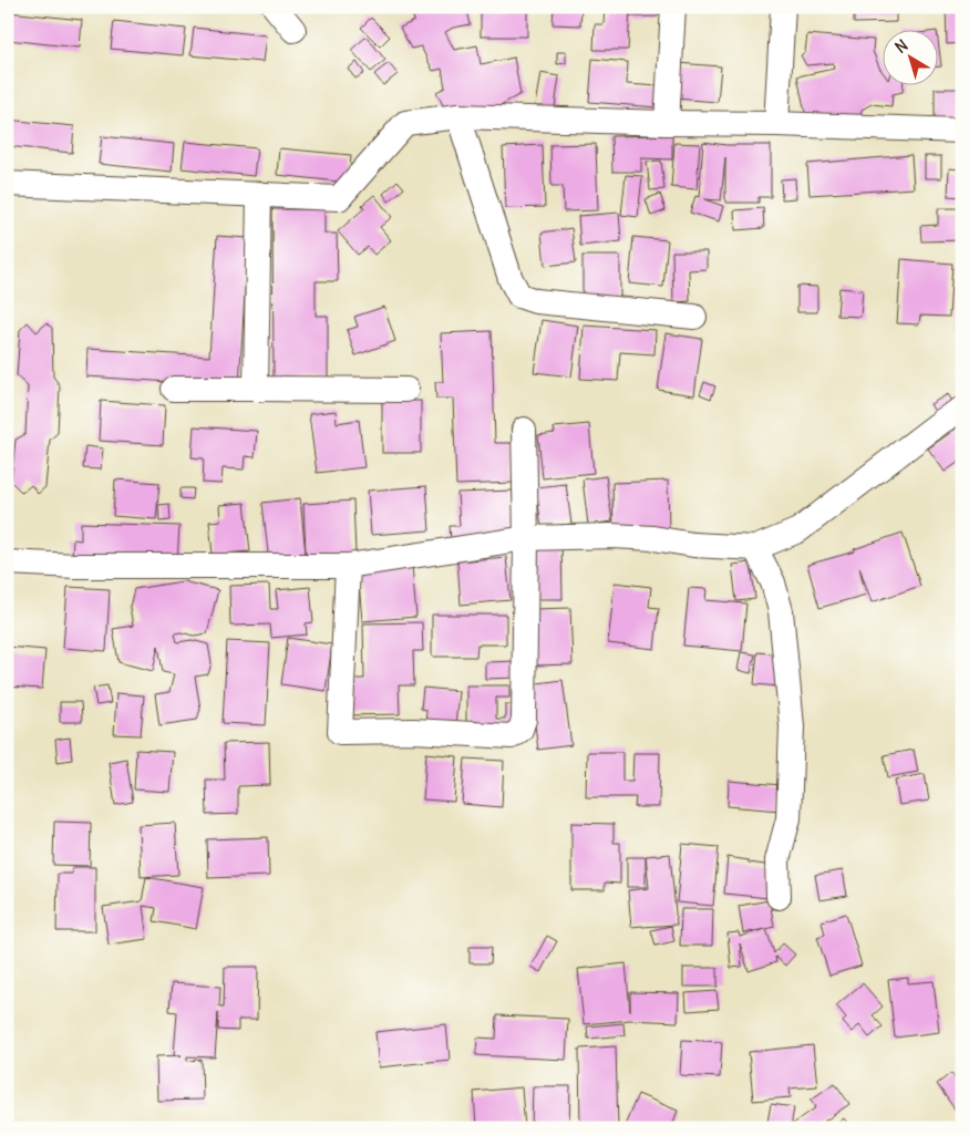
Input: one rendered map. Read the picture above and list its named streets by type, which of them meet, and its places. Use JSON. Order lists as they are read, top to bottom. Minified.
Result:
{"north":"top left"}
